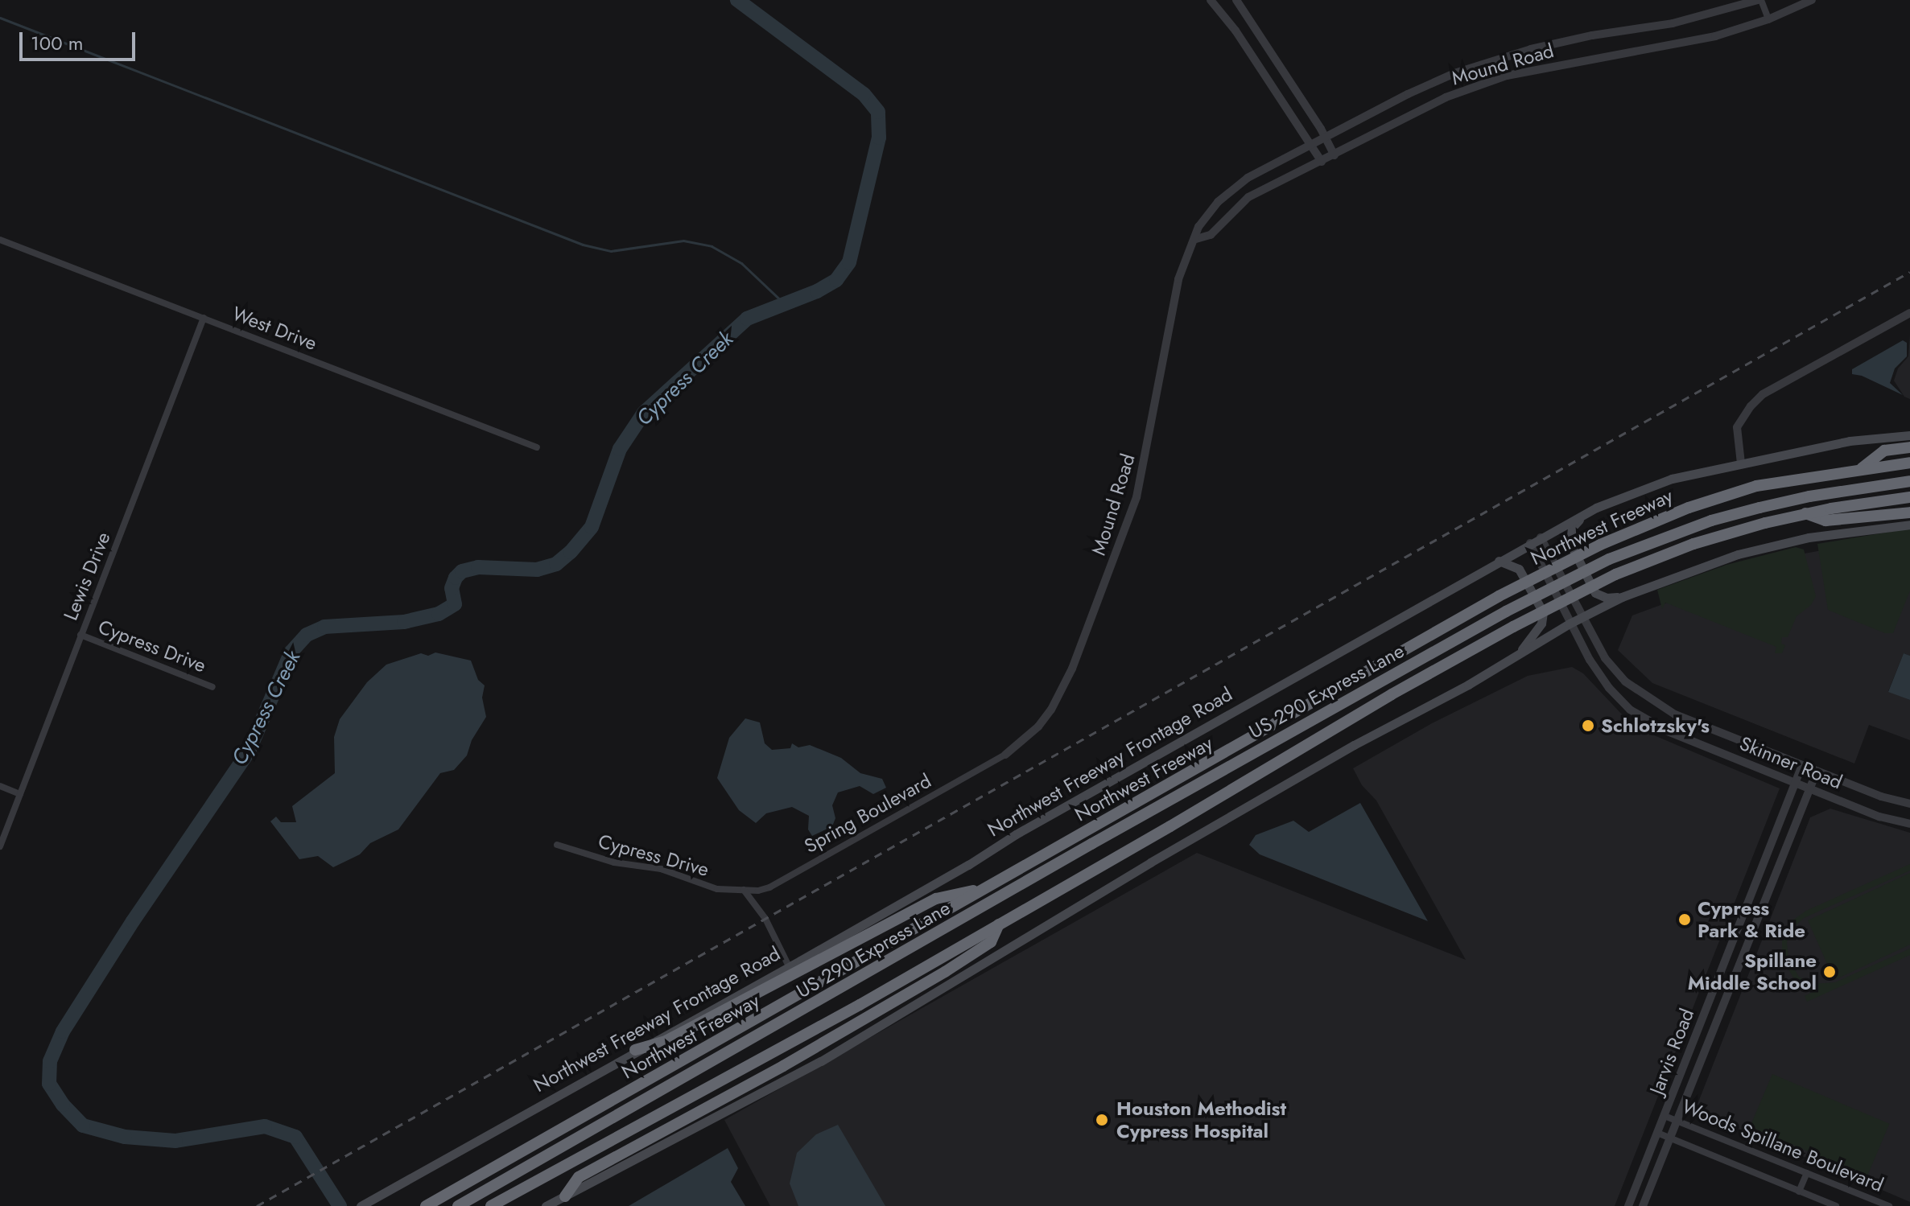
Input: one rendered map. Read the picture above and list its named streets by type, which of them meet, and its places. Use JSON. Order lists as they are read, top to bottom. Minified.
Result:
{"streets":{"highway":["Northwest Freeway","US 290 Express Lane"],"main road":["Northwest Freeway Frontage Road"],"street":["Mound Road","West Drive","Lewis Drive","Cypress Drive","Skinner Road","Spring Boulevard","Jarvis Road","Woods Spillane Boulevard"]},"crossings":[["Mound Road","Spring Boulevard"],["West Drive","Lewis Drive"],["Lewis Drive","Cypress Drive"],["Cypress Drive","Spring Boulevard"],["Northwest Freeway Frontage Road","Skinner Road"],["Skinner Road","Jarvis Road"],["Jarvis Road","Woods Spillane Boulevard"]],"water":["Cypress Creek"],"places":["Schlotzsky's","Cypress Park & Ride","Spillane Middle School","Houston Methodist Cypress Hospital"],"scale_bar":"100 m"}
